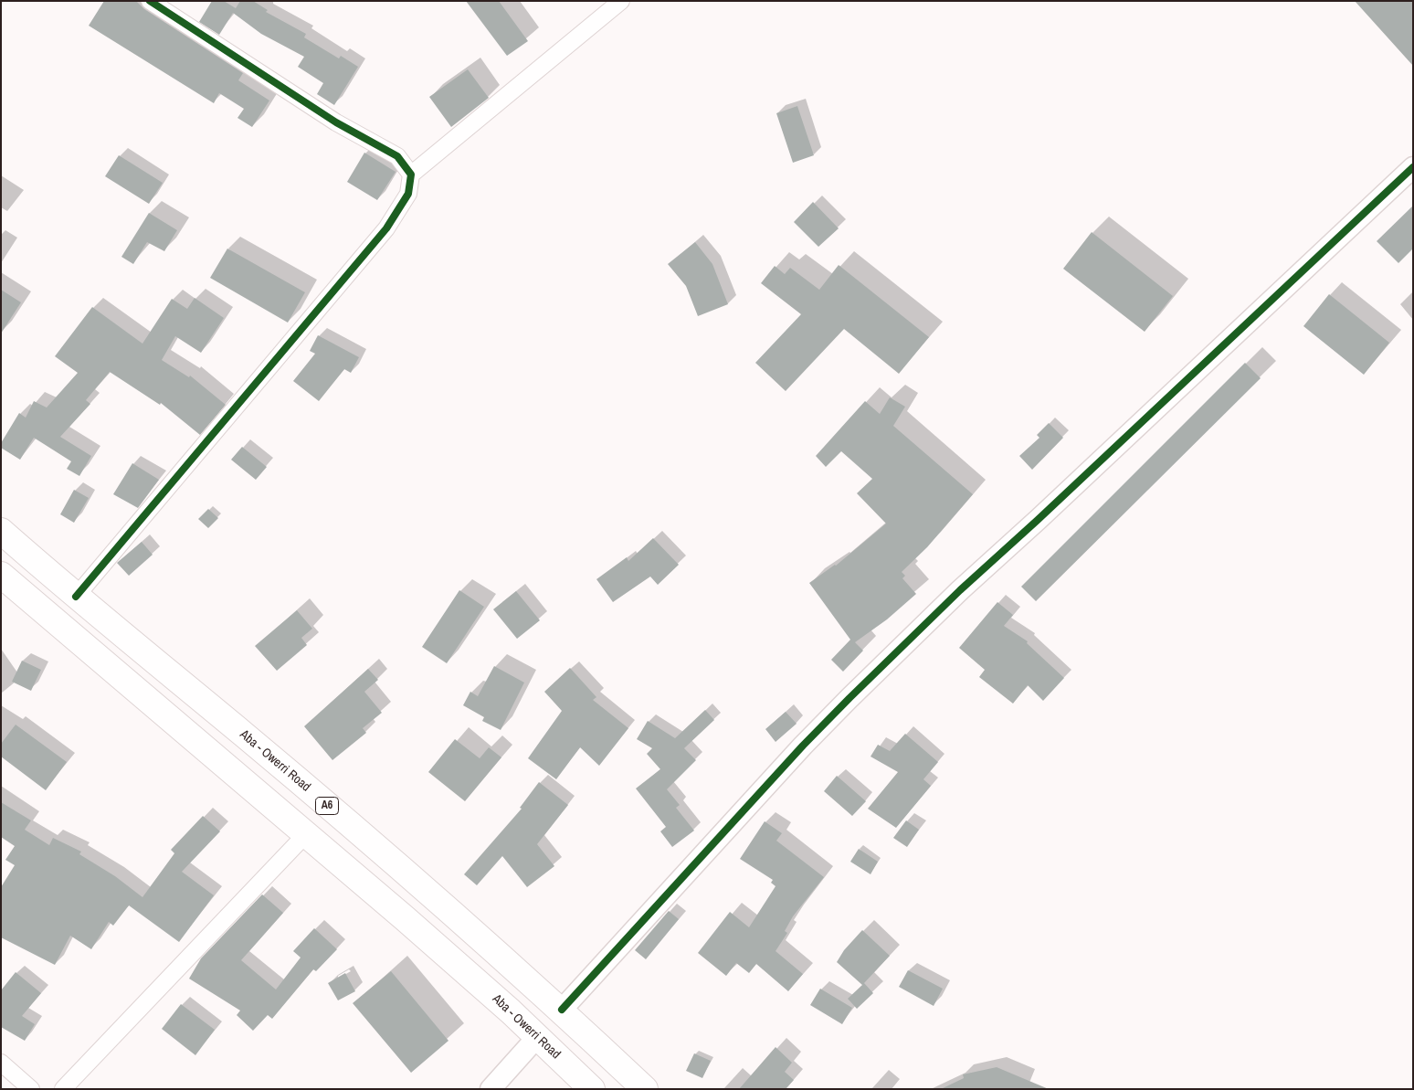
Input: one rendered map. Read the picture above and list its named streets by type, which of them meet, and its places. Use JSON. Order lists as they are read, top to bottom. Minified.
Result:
{"streets":{"highway":["Aba - Owerri Road","A6"]}}
